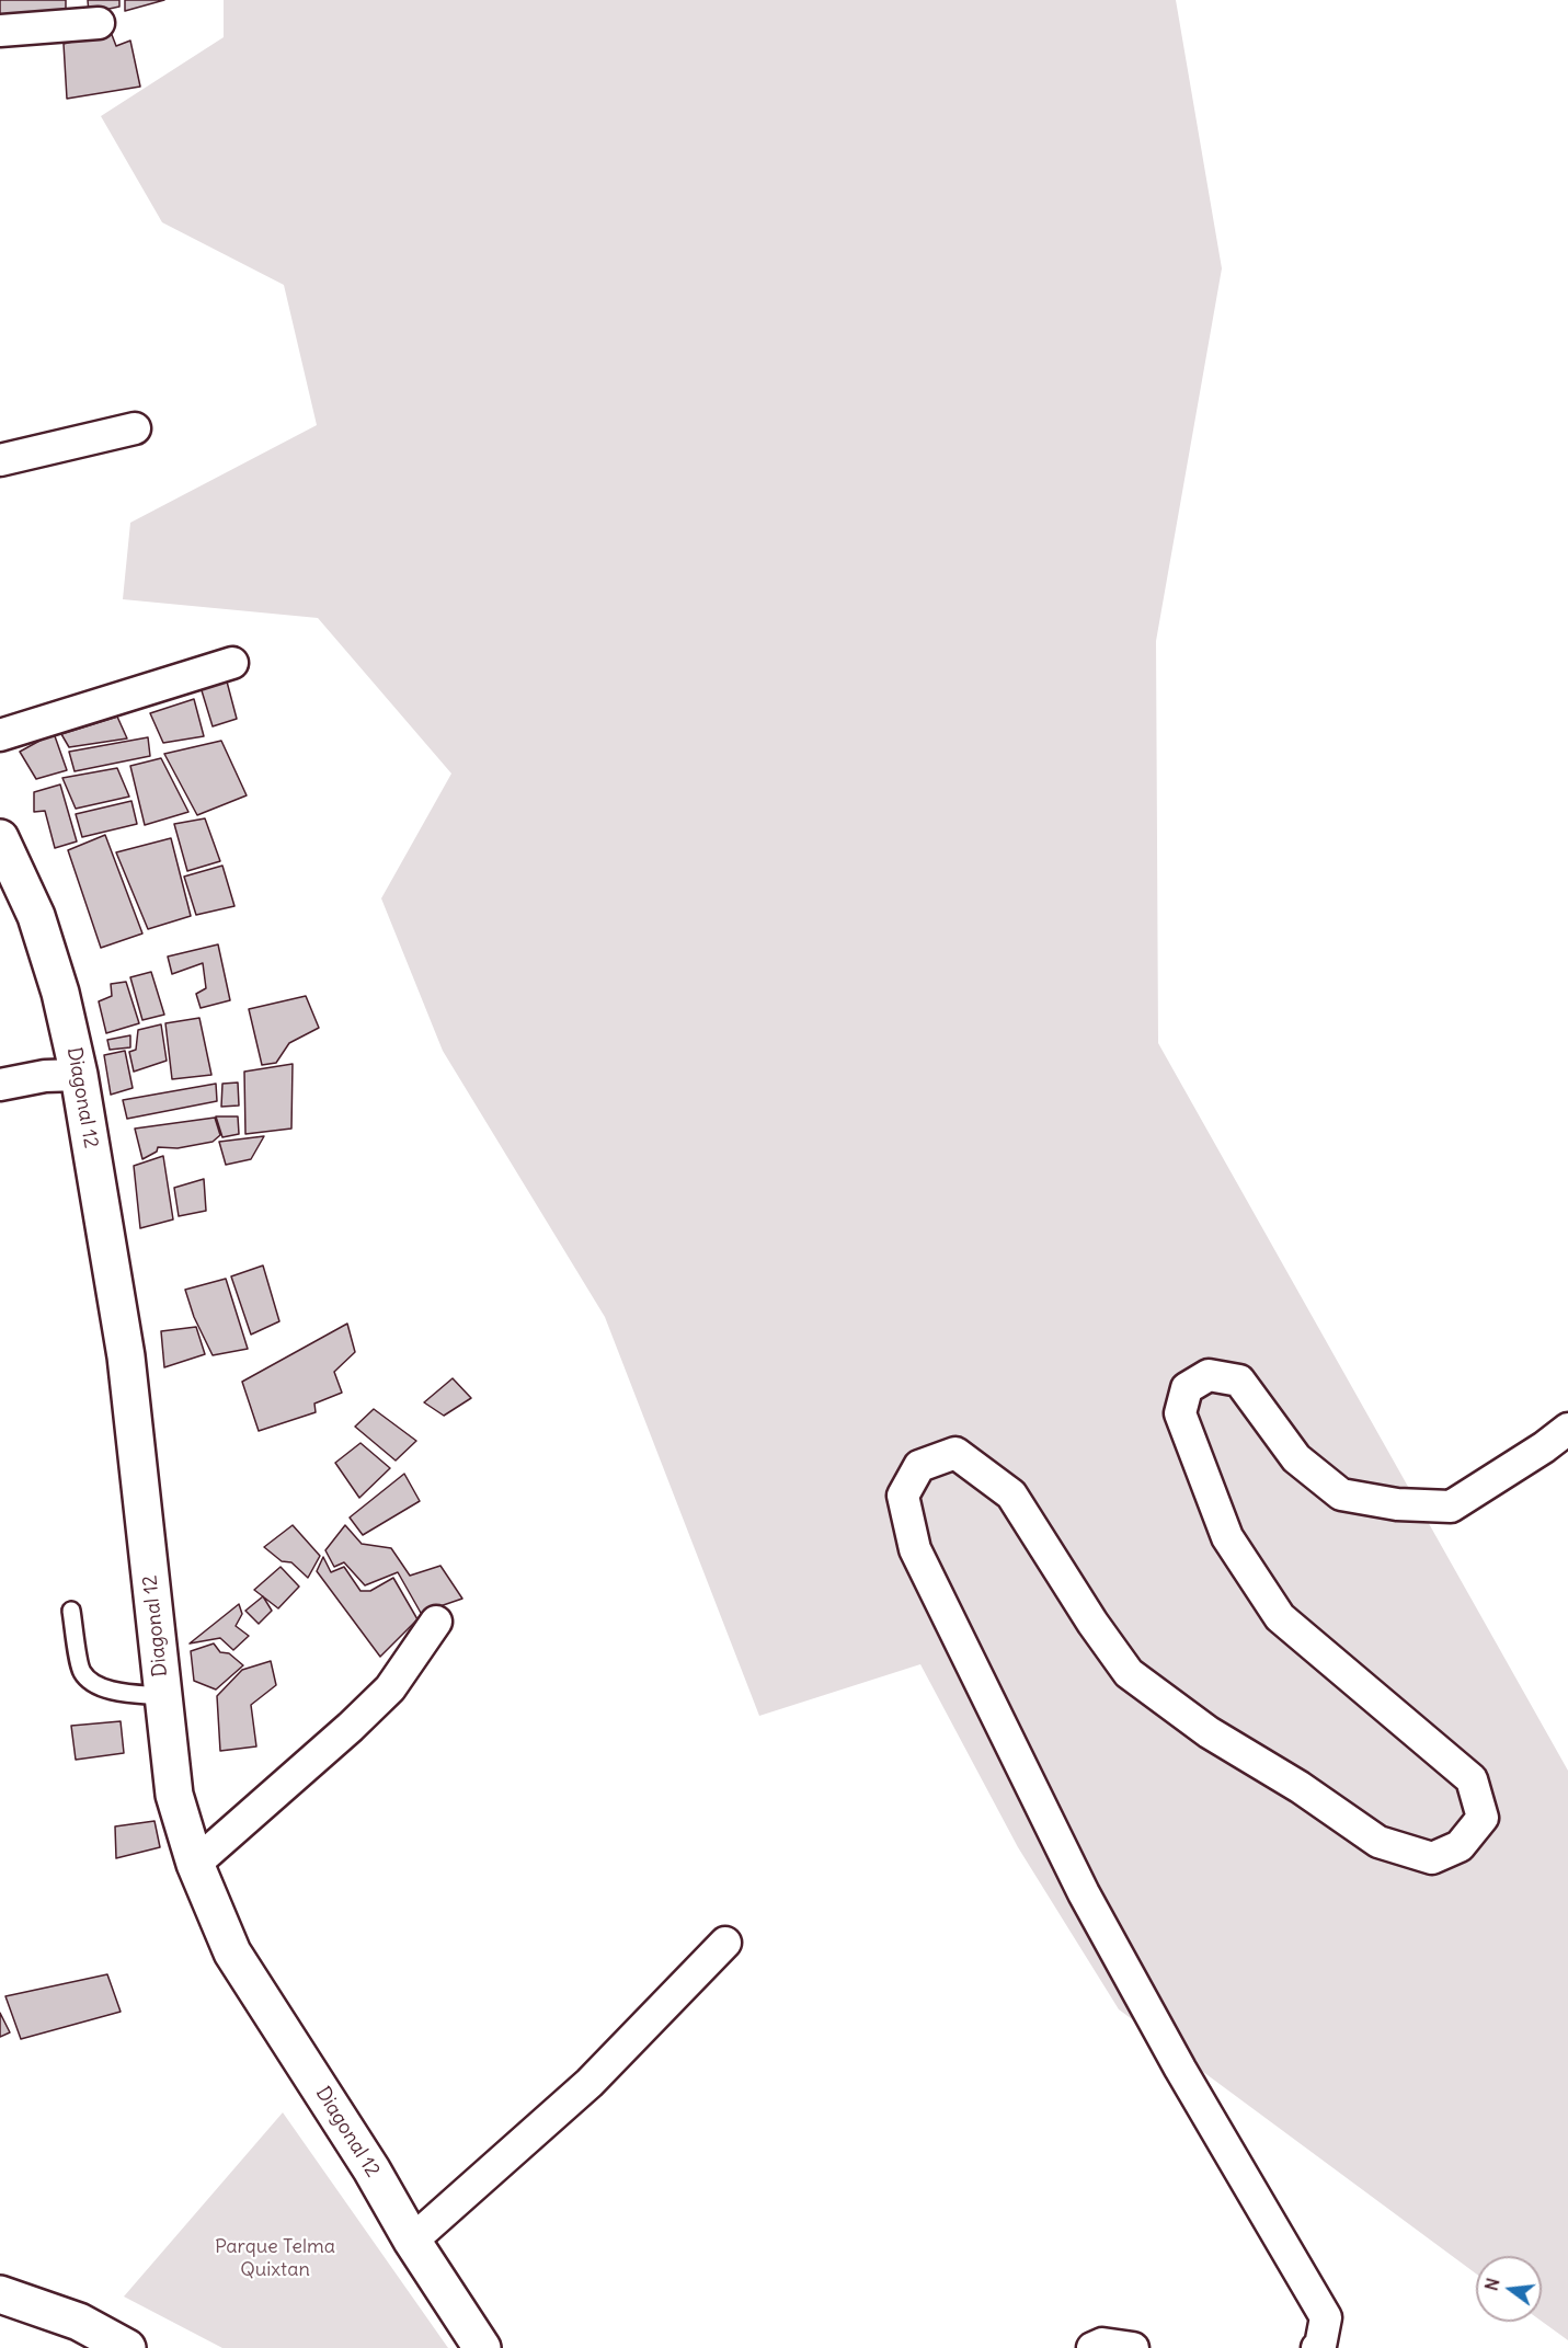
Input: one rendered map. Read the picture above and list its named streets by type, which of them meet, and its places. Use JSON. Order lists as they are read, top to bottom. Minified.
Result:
{"streets":{"main road":["Diagonal 12"]},"parks":["Parque Telma Quixtan"],"north":"left"}
